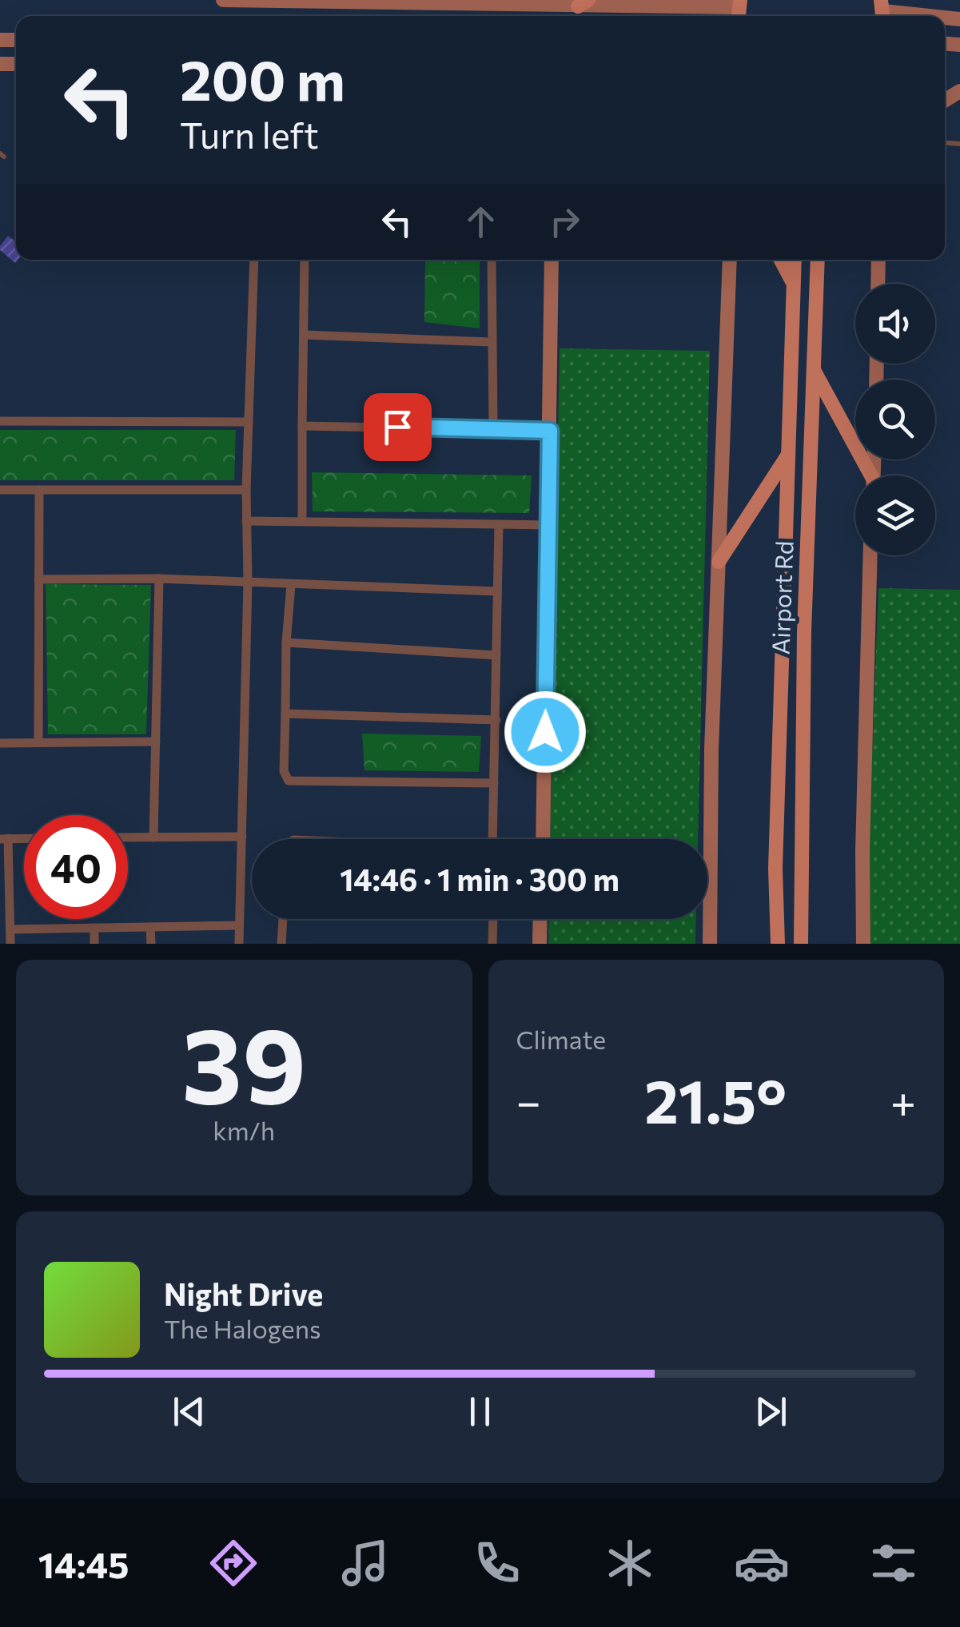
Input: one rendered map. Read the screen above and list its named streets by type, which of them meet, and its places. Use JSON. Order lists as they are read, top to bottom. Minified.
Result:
{"streets":{"main road":["Airport Rd"]},"page":{"turn":["200 m","Turn left"],"limit":"40","trip":"14:46 · 1 min · 300 m","tile":[["39","km/h"],"Climate"],"heat":["−","21.5°","+"],"song":["Night Drive","The Halogens"],"tabs":"14:45"}}
